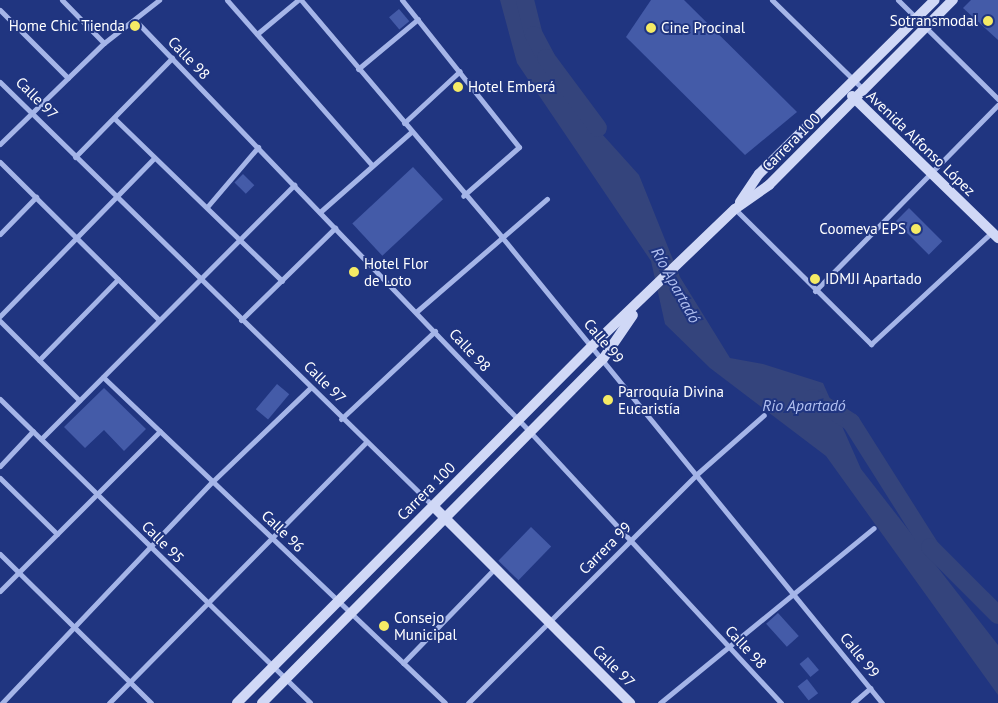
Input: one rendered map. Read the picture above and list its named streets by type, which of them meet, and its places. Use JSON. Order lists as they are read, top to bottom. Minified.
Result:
{"streets":{"main road":["Calle 97","Carrera 100","Avenida Alfonso López"],"street":["Calle 98","Calle 99","Calle 96","Calle 95","Carrera 99"]},"crossings":[["Calle 98","Carrera 100"],["Calle 98","Carrera 99"],["Calle 97","Carrera 100"],["Calle 97","Carrera 99"],["Carrera 100","Avenida Alfonso López"],["Carrera 100","Calle 99"],["Carrera 100","Calle 96"],["Carrera 100","Calle 95"],["Calle 99","Carrera 99"]],"water":["Río Apartadó","Rio Apartadó"],"places":["Sotransmodal","Home Chic Tienda","Cine Procinal","Hotel Emberá","Coomeva EPS","Hotel Flor de Loto","IDMJI Apartado","Parroquía Divina Eucaristía","Consejo Municipal"]}
